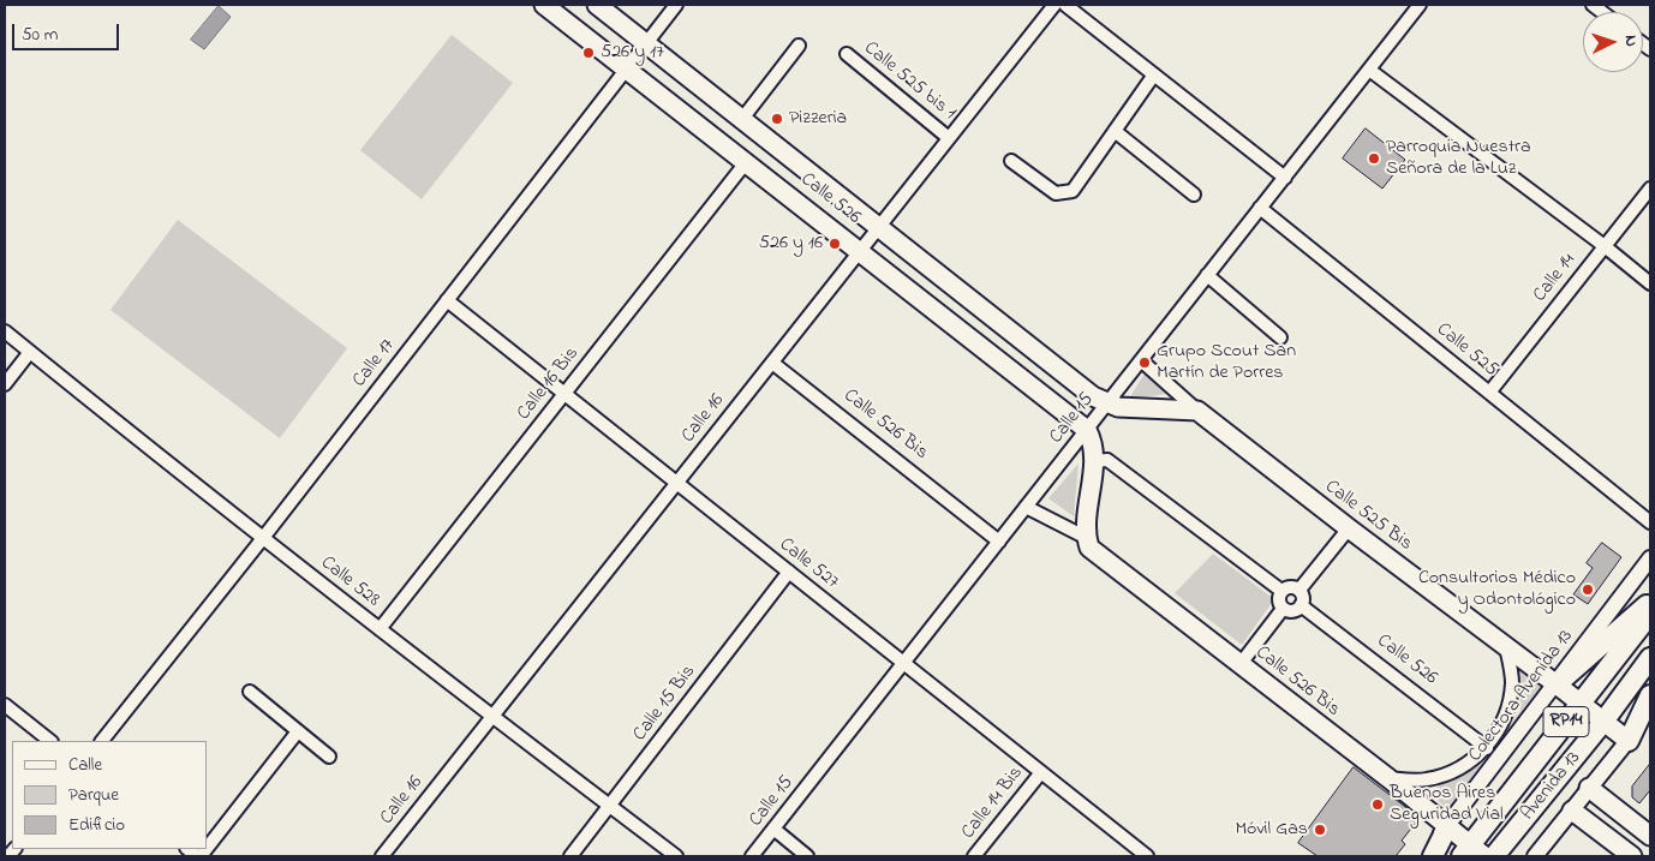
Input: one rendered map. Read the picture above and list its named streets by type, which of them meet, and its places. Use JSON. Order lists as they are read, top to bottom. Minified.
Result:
{"streets":{"main road":["Calle 526","Calle 526 Bis","Calle 525 Bis","RP14","Avenida 13"],"street":["Calle 525 bis 1","Calle 14","Calle 525","Calle 17","Calle 16 Bis","Calle 16","Calle 15","Calle 527","Calle 528","Colectora Avenida 13","Calle 15 Bis","Calle 14 Bis"]},"crossings":[["Calle 525 bis 1","Calle 16"],["Calle 526","Calle 17"],["Calle 526","Calle 16 Bis"],["Calle 526","Calle 16"],["Calle 526","Calle 15"],["Calle 14","Calle 525"],["Calle 525","Calle 15"],["Calle 17","Calle 527"],["Calle 17","Calle 528"],["Calle 16 Bis","Calle 527"],["Calle 16 Bis","Calle 528"],["Calle 16","Calle 526 Bis"],["Calle 16","Calle 527"],["Calle 16","Calle 528"],["Calle 15","Calle 526 Bis"],["Calle 15","Calle 525 Bis"],["Calle 15","Calle 527"],["Calle 526 Bis","Colectora Avenida 13"],["Calle 526 Bis","Avenida 13"],["Calle 525 Bis","Colectora Avenida 13"],["Calle 525 Bis","Avenida 13"],["Calle 527","Calle 15 Bis"],["Calle 527","Calle 14 Bis"],["Calle 528","Calle 15 Bis"]],"places":["526 y 17","Pizzeria","Parroquia Nuestra Señora de la Luz","526 y 16","Grupo Scout San Martín de Porres","Consultorios Médico y Odontológico","Buenos Aires Seguridad Vial","Móvil Gas"],"legend":["Calle","Parque","Edificio"],"scale_bar":"50 m","north":"right"}
